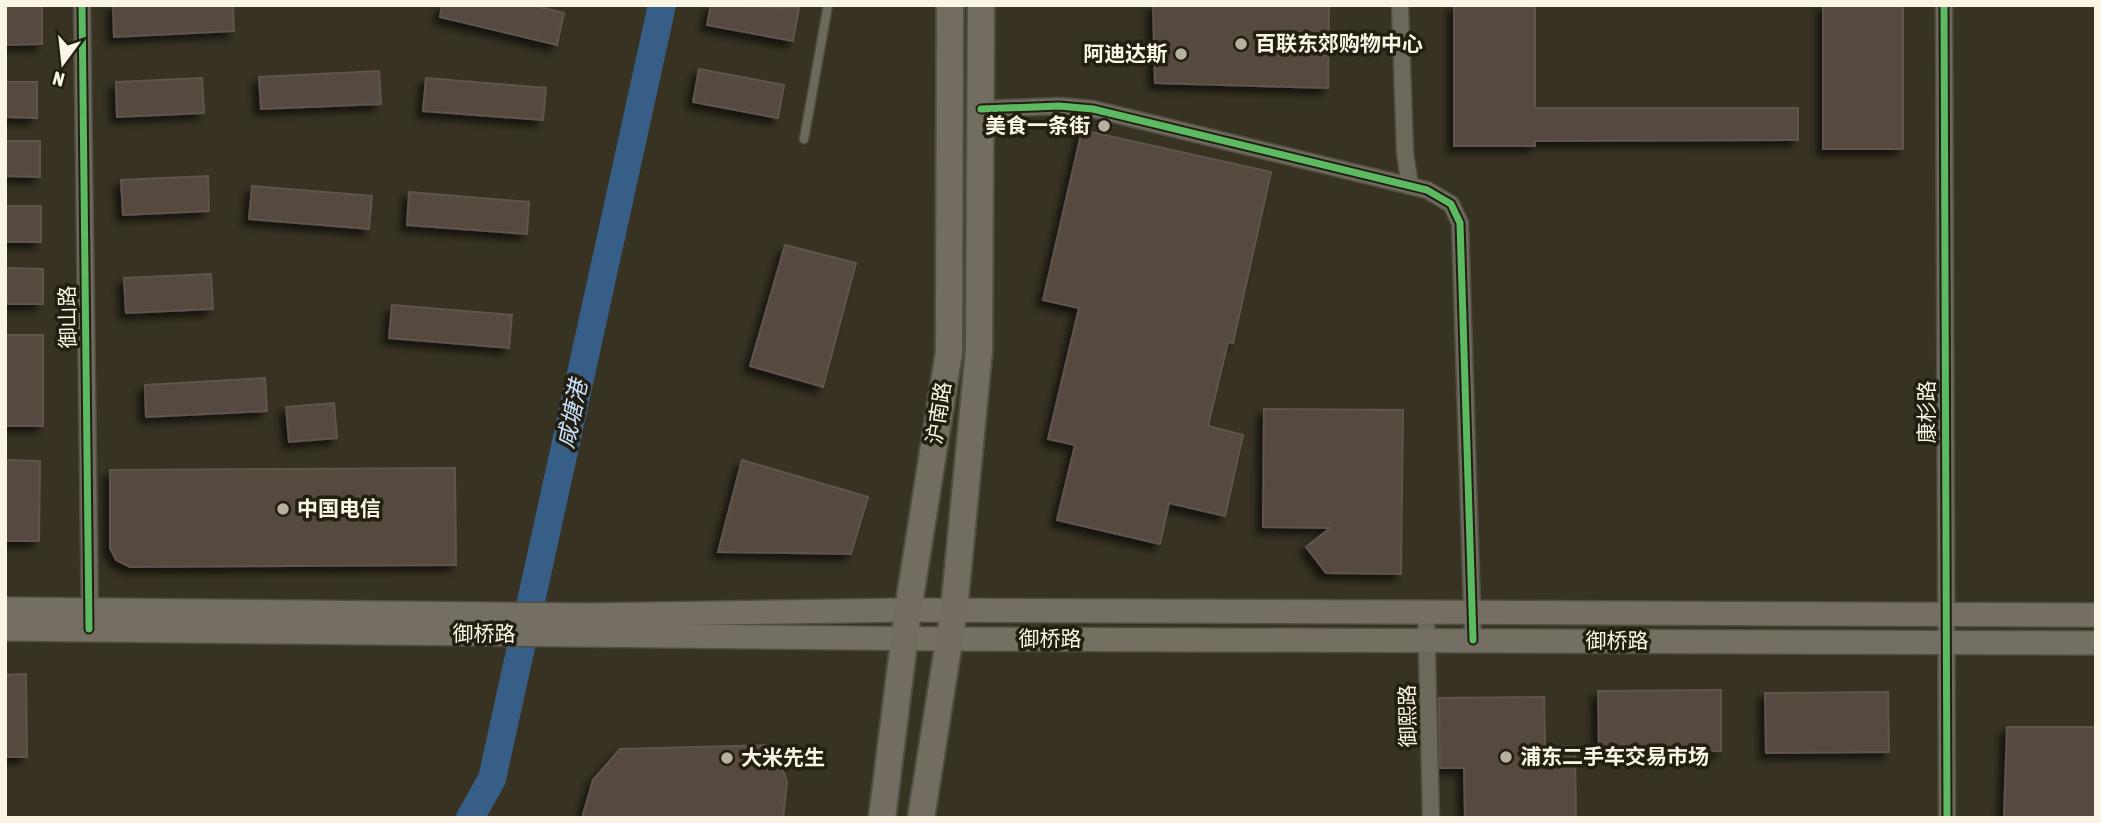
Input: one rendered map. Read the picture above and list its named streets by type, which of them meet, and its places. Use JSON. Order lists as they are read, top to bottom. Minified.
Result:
{"streets":{"main road":["沪南路","御桥路"],"street":["御山路","康杉路","御熙路"]},"crossings":[["御山路","御桥路"],["康杉路","御桥路"],["沪南路","御桥路"],["御桥路","御熙路"]],"water":["咸塘港"],"places":["百联东郊购物中心","阿迪达斯","美食一条街","中国电信","浦东二手车交易市场","大米先生"],"north":"bottom"}
